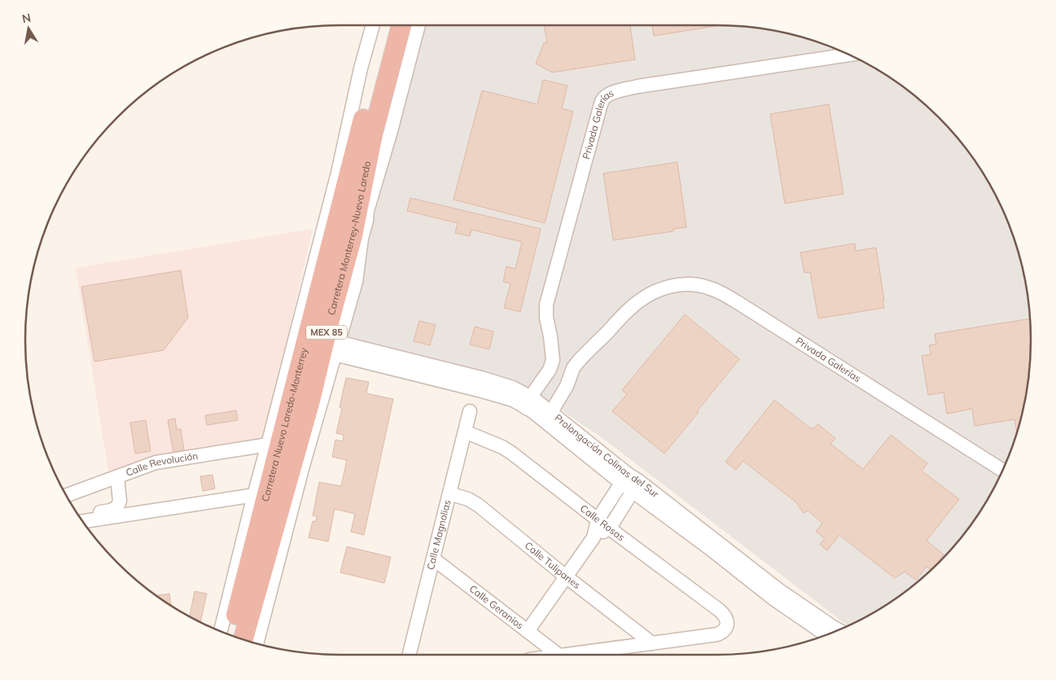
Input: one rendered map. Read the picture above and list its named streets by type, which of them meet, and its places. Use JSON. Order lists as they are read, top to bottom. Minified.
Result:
{"streets":{"highway":["Carretera Monterrey-Nuevo Laredo","MEX 85","Carretera Nuevo Laredo-Monterrey"],"street":["Privada Galerías","Prolongación Colinas del Sur","Calle Revolución","Calle Rosas","Calle Magnolias","Calle Tulipanes","Calle Geranios"]},"crossings":[["Privada Galerías","Prolongación Colinas del Sur"],["Carretera Monterrey-Nuevo Laredo","Prolongación Colinas del Sur"],["Calle Rosas","Calle Magnolias"],["Calle Rosas","Calle Tulipanes"],["Calle Magnolias","Calle Tulipanes"],["Calle Magnolias","Calle Geranios"]],"north":"top"}
